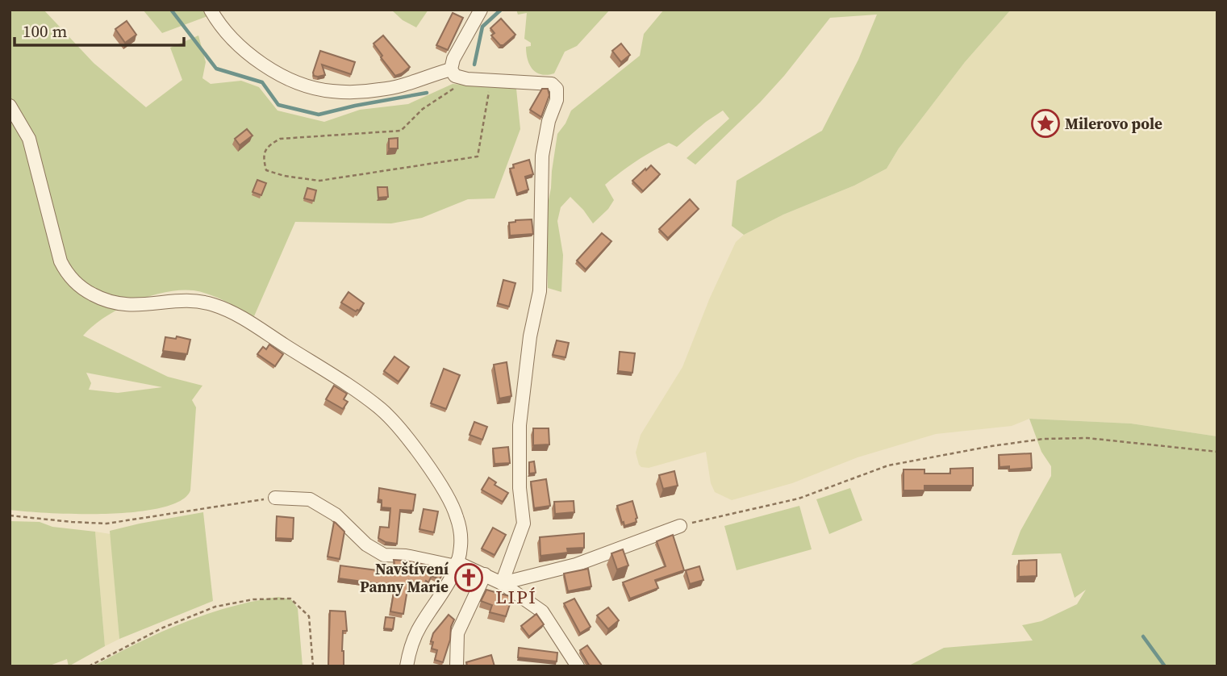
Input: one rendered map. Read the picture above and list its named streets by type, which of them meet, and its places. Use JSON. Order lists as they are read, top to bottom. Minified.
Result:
{"districts":["LIPÍ"],"places":{"place":["Milerovo pole"],"church":["Navštívení Panny Marie"]},"scale_bar":"100 m"}
